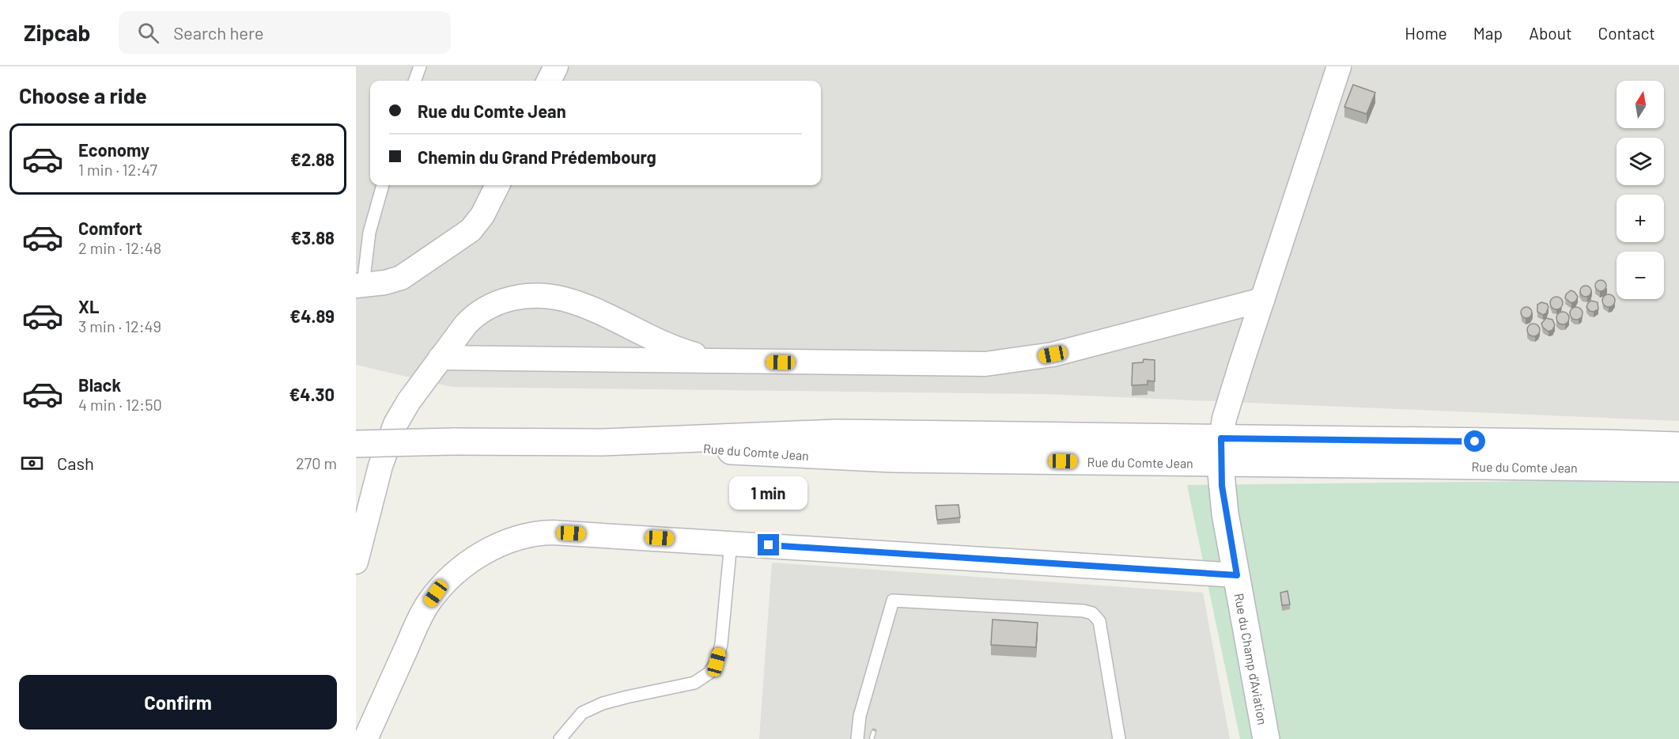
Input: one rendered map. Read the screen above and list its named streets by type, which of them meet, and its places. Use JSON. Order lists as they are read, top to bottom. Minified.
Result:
{"streets":{"main road":["Rue du Comte Jean","Rue du Champ d'Aviation"]},"crossings":[["Rue du Comte Jean","Rue du Champ d'Aviation"]],"north":"top","page":{"header":"Zipcab","search":"Search here","nav":["Home","Map","About","Contact"],"heading":"Choose a ride","map_buttons":["+","−"],"banner":["Rue du Comte Jean","Chemin du Grand Prédembourg"],"list":[{"name":"Economy","note":"1 min · 12:47","value":"€2.88"},{"name":"Comfort","note":"2 min · 12:48","value":"€3.88"},{"name":"XL","note":"3 min · 12:49","value":"€4.89"},{"name":"Black","note":"4 min · 12:50","value":"€4.30"}],"pay":["Cash","270 m"],"bubble":"1 min","buttons":"Confirm"}}
